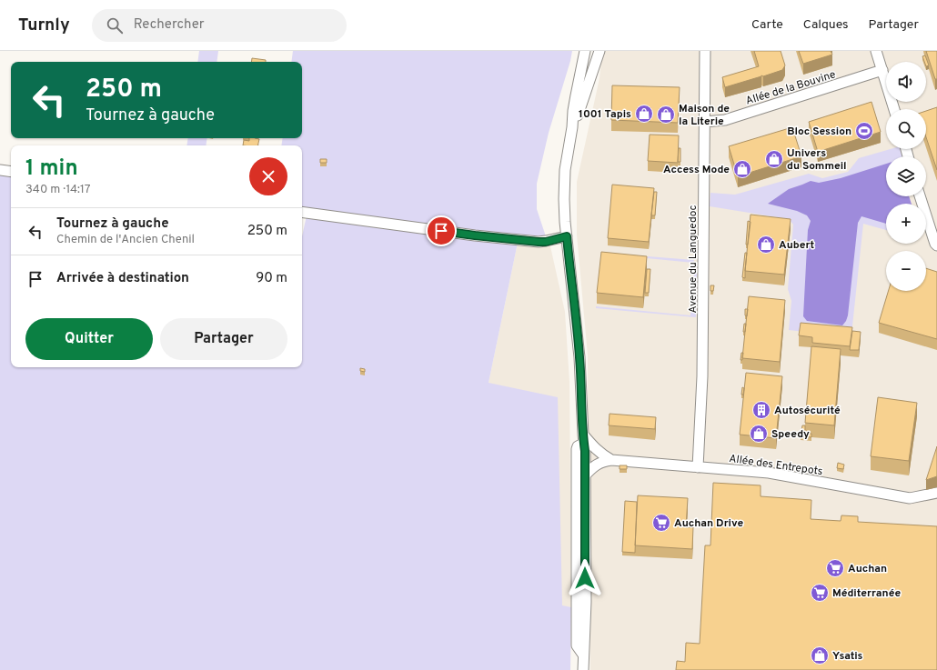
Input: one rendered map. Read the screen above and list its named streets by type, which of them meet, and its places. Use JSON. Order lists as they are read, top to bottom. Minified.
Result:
{"streets":{"street":["Allée de la Bouvine","Avenue du Languedoc","Allée des Entrepots"]},"crossings":[["Allée de la Bouvine","Avenue du Languedoc"],["Avenue du Languedoc","Allée des Entrepots"]],"places":{"shop":["1001 Tapis","Maison de la Literie","Univers du Sommeil","Access Mode","Aubert","Speedy","Ysatis"],"sports":["Bloc Session"],"building":["Autosécurité"],"supermarket":["Auchan Drive","Auchan","Méditerranée"]},"page":{"header":"Turnly","search":"Rechercher","nav":["Carte","Calques","Partager"],"map_buttons":["+","−"],"turn":["250 m","Tournez à gauche"],"heading":["1 min","340 m · 14:17"],"list":[{"name":"Tournez à gauche","note":"Chemin de l'Ancien Chenil","value":"250 m"},{"name":"Arrivée à destination","value":"90 m"}],"buttons":["Quitter","Partager"]}}
